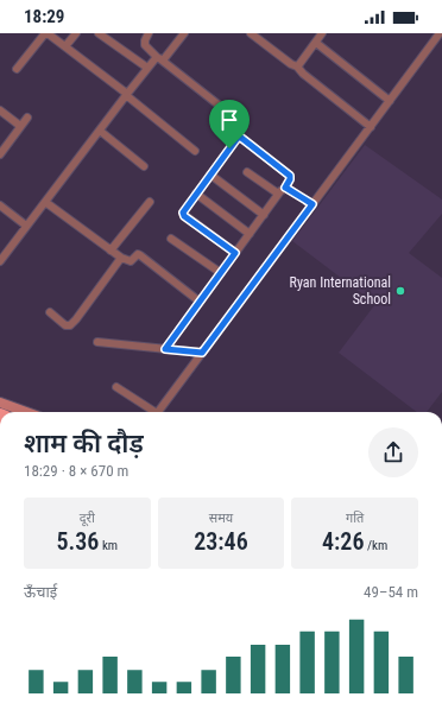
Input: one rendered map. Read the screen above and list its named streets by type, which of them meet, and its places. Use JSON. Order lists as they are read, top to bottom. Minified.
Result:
{"places":["Ryan International School"],"page":{"status":"18:29","heading":["शाम की दौड़","18:29 · 8 × 670 m"],"stats":[["दूरी","5.36 km"],["समय","23:46"],["गति","4:26 /km"]],"chart":["ऊँचाई","49–54 m"]}}
